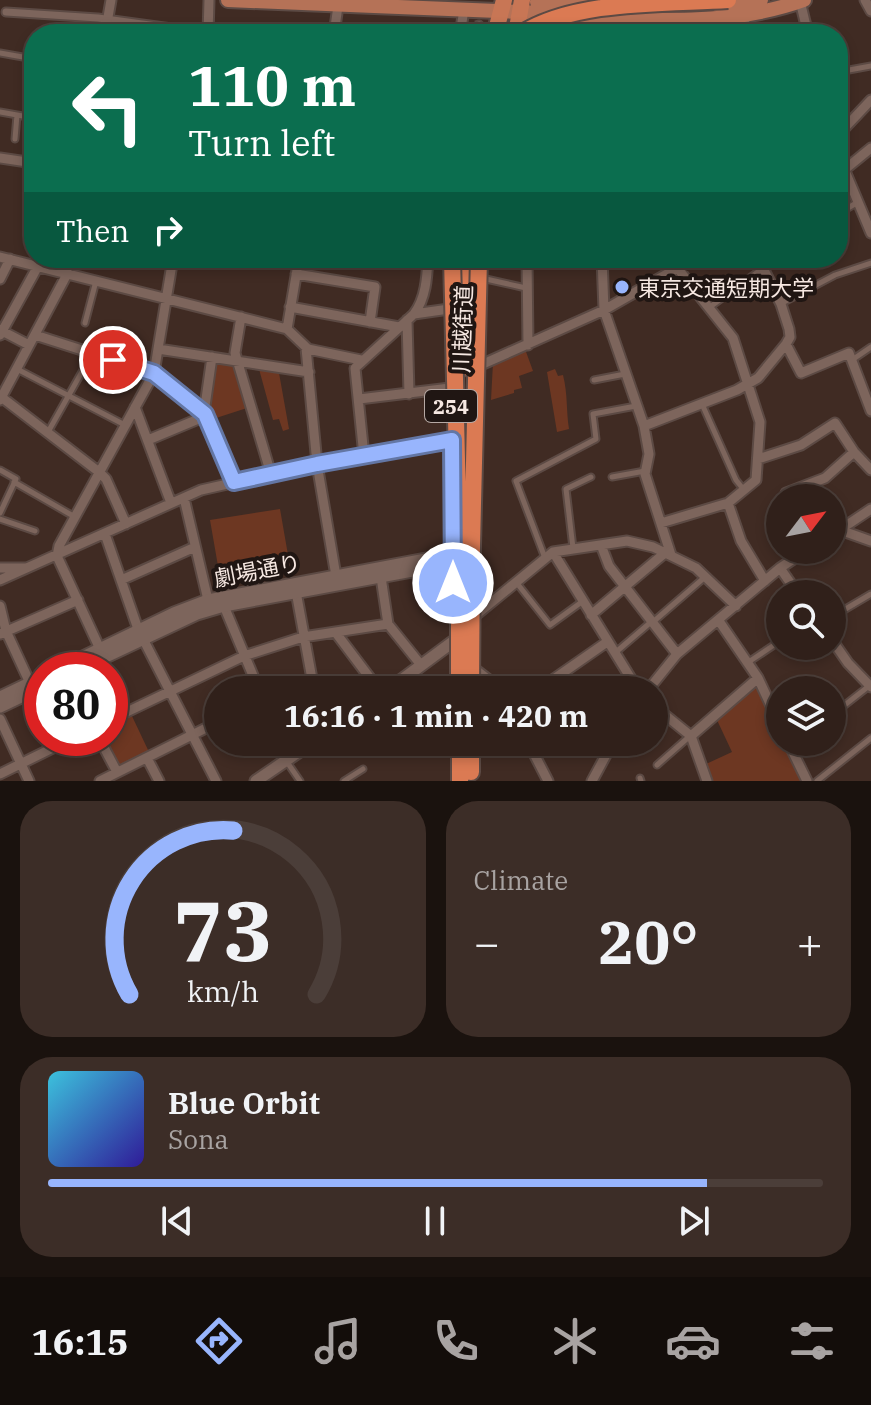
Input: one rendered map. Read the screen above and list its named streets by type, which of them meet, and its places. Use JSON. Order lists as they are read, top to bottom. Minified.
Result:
{"streets":{"highway":["川越街道","254"],"street":["劇場通り"]},"crossings":[["川越街道","劇場通り"]],"places":["東京交通短期大学"],"north":"top right","page":{"turn":["110 m","Turn left"],"then":"Then","limit":"80","trip":"16:16 · 1 min · 420 m","tile":"Climate","heat":["−","20°","+"],"song":["Blue Orbit","Sona"],"tabs":"16:15","gauge":["73","km/h"]}}
